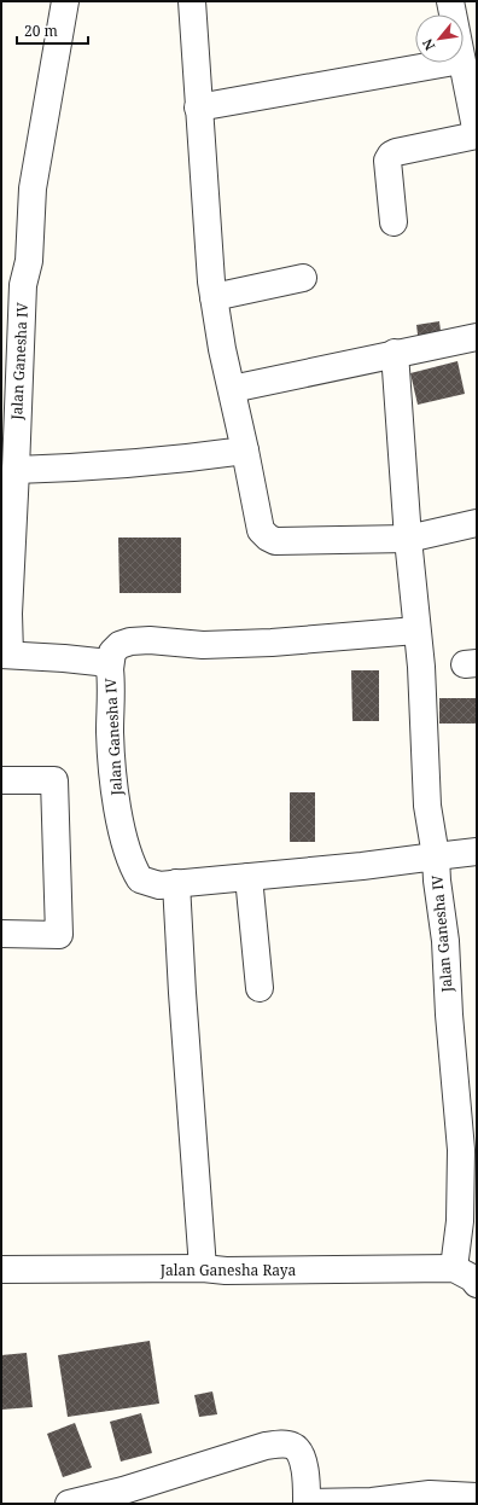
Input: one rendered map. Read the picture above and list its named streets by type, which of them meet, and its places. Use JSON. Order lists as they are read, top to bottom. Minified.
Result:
{"streets":{"street":["Jalan Ganesha IV","Jalan Ganesha Raya"]},"crossings":[["Jalan Ganesha IV","Jalan Ganesha Raya"]],"scale_bar":"20 m","north":"bottom left"}
